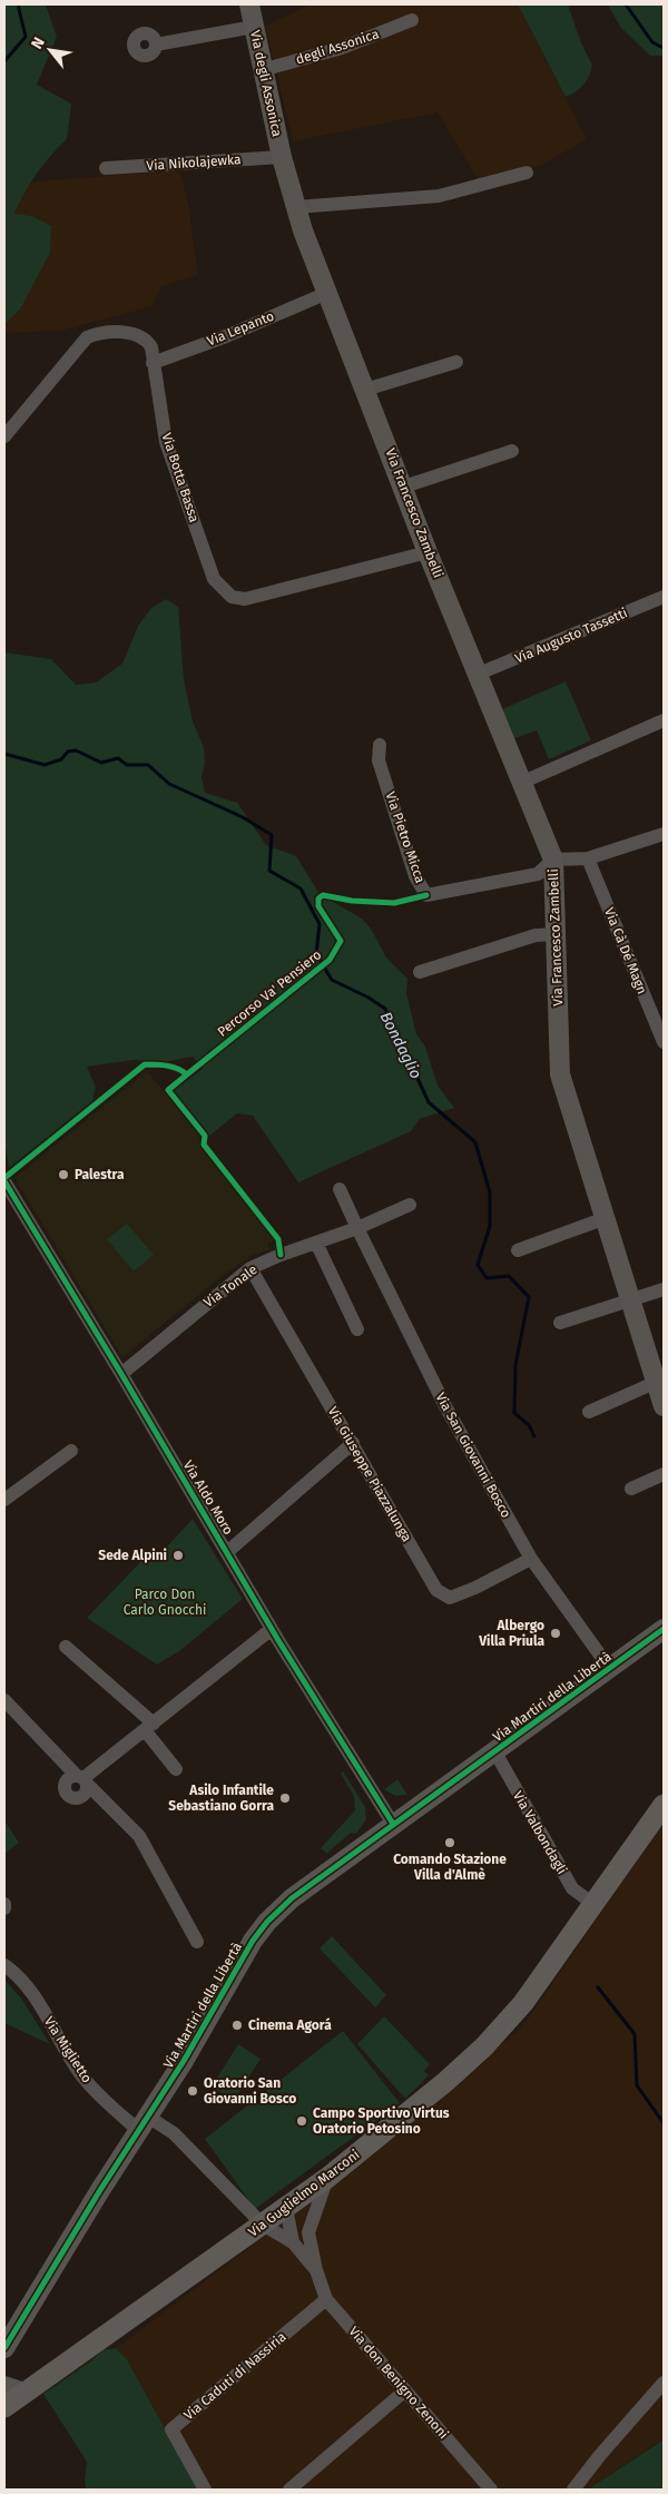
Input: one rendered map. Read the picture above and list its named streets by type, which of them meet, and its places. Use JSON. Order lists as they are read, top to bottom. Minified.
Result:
{"streets":{"main road":["Via degli Assonica","Via Francesco Zambelli","Via Martiri della Libertà","Via Guglielmo Marconi"],"street":["degli Assonica","Via Nikolajewka","Via Lepanto","Via Botta Bassa","Via Augusto Tassetti","Via Pietro Micca","Via Cà Dé Magn","Via Tonale","Via San Giovanni Bosco","Via Giuseppe Piazzalunga","Via Aldo Moro","Via Valbondagli","Via Miglietto","Via Caduti di Nassiria","Via don Benigno Zenoni"],"cycle path":["Percorso Va' Pensiero"]},"crossings":[["degli Assonica","Via degli Assonica"],["Via degli Assonica","Via Nikolajewka"],["Via degli Assonica","Via Francesco Zambelli"],["Via Nikolajewka","Via Francesco Zambelli"],["Via Lepanto","Via Botta Bassa"],["Via Lepanto","Via Francesco Zambelli"],["Via Botta Bassa","Via Francesco Zambelli"],["Via Francesco Zambelli","Via Augusto Tassetti"],["Via Francesco Zambelli","Via Pietro Micca"],["Via Tonale","Via San Giovanni Bosco"],["Via Tonale","Via Giuseppe Piazzalunga"],["Via Tonale","Via Aldo Moro"],["Via San Giovanni Bosco","Via Giuseppe Piazzalunga"],["Via San Giovanni Bosco","Via Martiri della Libertà"],["Via Aldo Moro","Via Martiri della Libertà"],["Via Martiri della Libertà","Via Valbondagli"],["Via Martiri della Libertà","Via Miglietto"],["Via Martiri della Libertà","Via don Benigno Zenoni"],["Via Valbondagli","Via Guglielmo Marconi"],["Via Miglietto","Via don Benigno Zenoni"],["Via Guglielmo Marconi","Via don Benigno Zenoni"],["Via Caduti di Nassiria","Via don Benigno Zenoni"]],"water":["Bondaglio"],"parks":["Parco Don Carlo Gnocchi"],"places":["Palestra","Sede Alpini","Albergo Villa Priula","Asilo Infantile Sebastiano Gorra","Comando Stazione Villa d'Almè","Cinema Agorá","Oratorio San Giovanni Bosco","Campo Sportivo Virtus Oratorio Petosino"],"north":"top left"}
